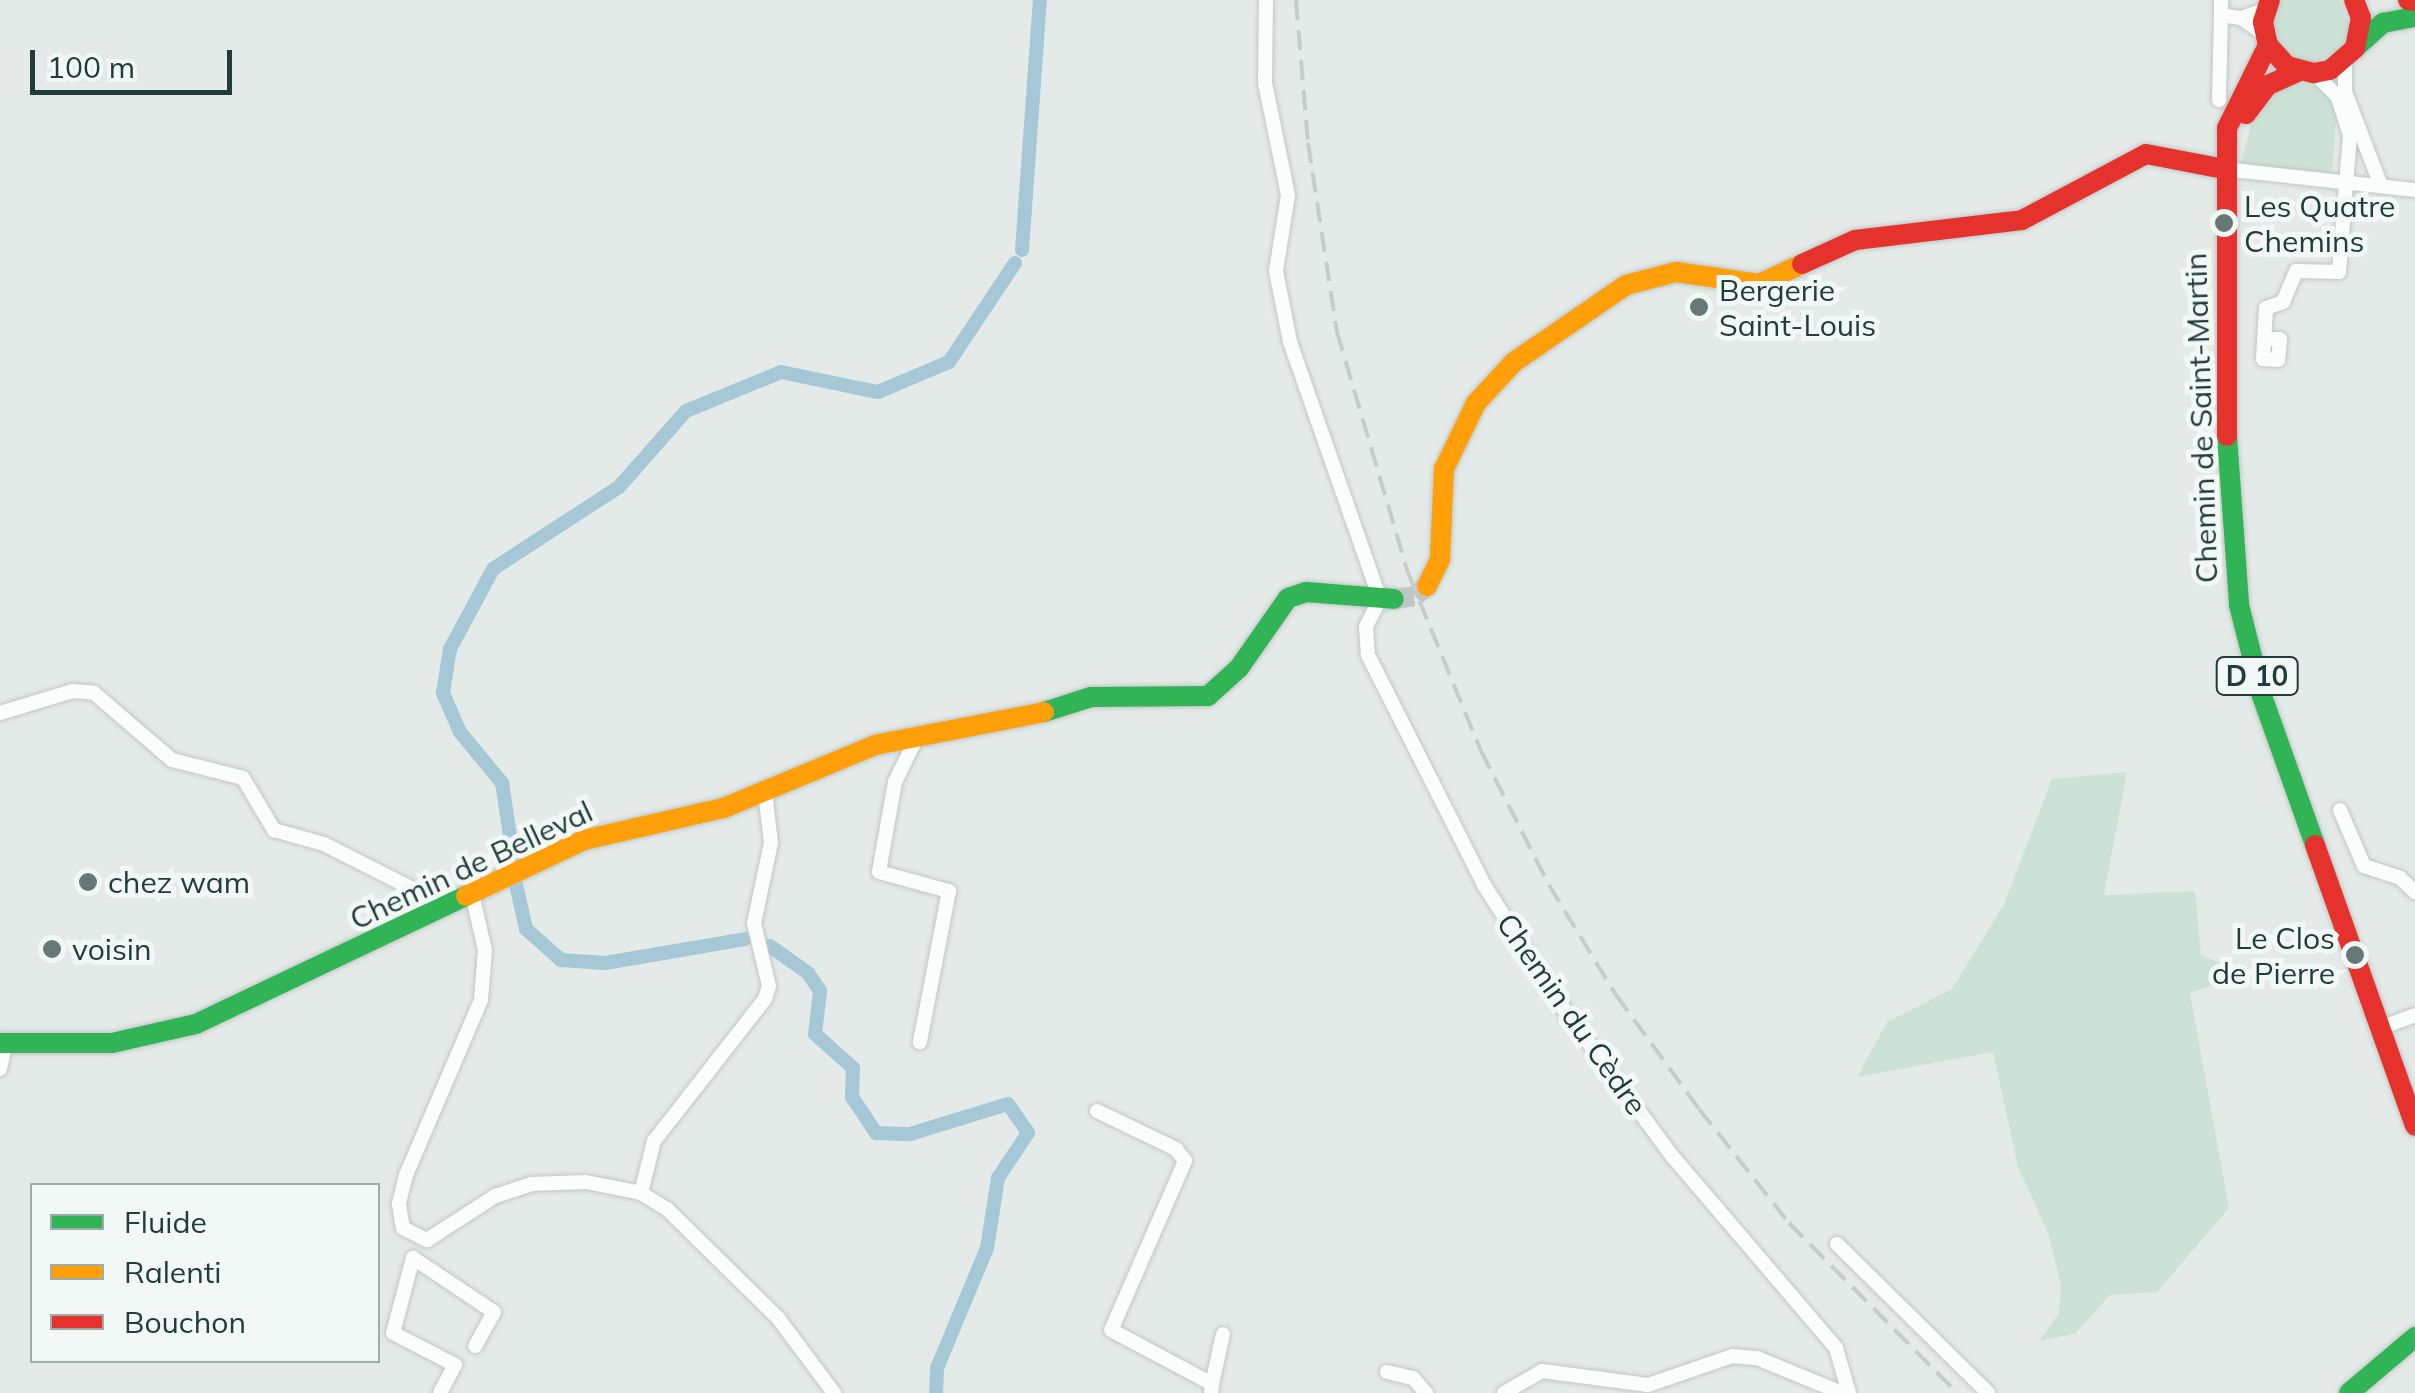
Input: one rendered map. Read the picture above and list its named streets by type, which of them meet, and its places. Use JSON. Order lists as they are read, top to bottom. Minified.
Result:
{"streets":{"street":["Chemin de Saint-Martin","D 10","Chemin de Belleval","Chemin du Cèdre"]},"crossings":[["Chemin de Saint-Martin","D 10"],["Chemin de Belleval","Chemin du Cèdre"]],"places":["Les Quatre Chemins","Bergerie Saint-Louis","chez wam","voisin","Le Clos de Pierre"],"legend":["Fluide","Ralenti","Bouchon"],"scale_bar":"100 m"}
